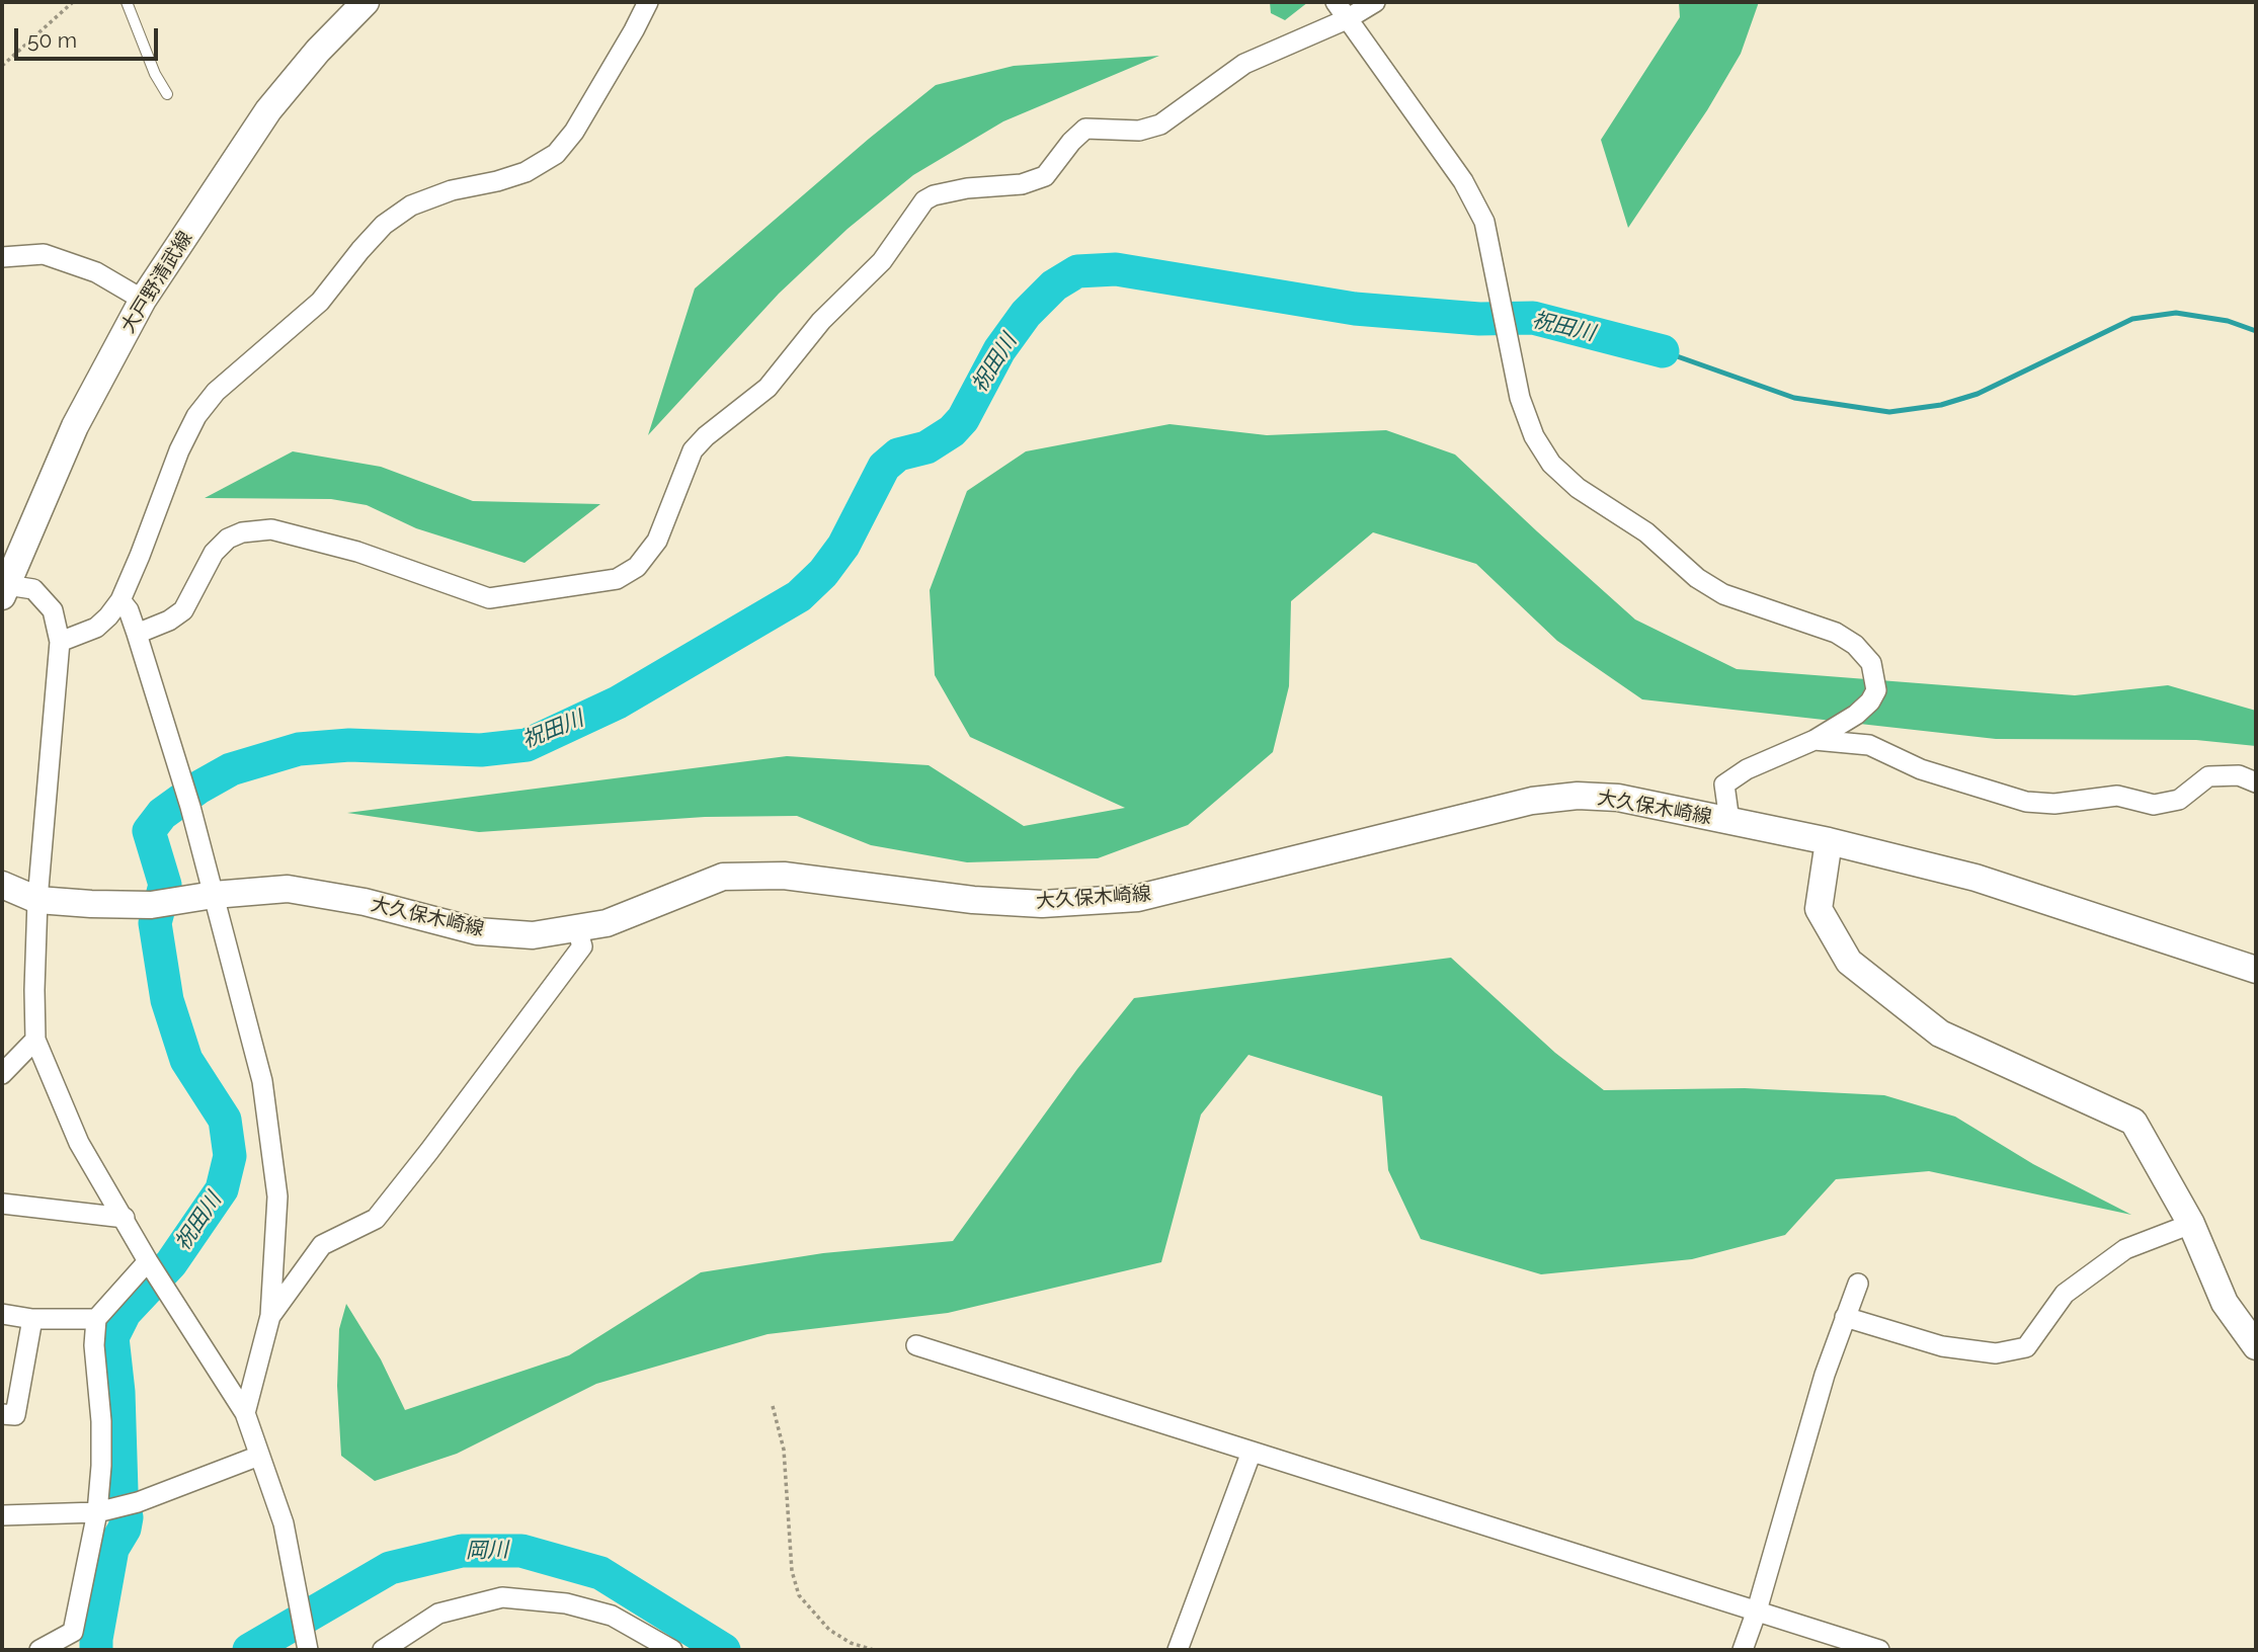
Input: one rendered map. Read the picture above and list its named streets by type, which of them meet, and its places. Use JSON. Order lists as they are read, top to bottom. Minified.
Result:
{"streets":{"main road":["大戸野清武線","大久保木崎線"]},"water":["祝田川","岡川"],"scale_bar":"50 m"}
